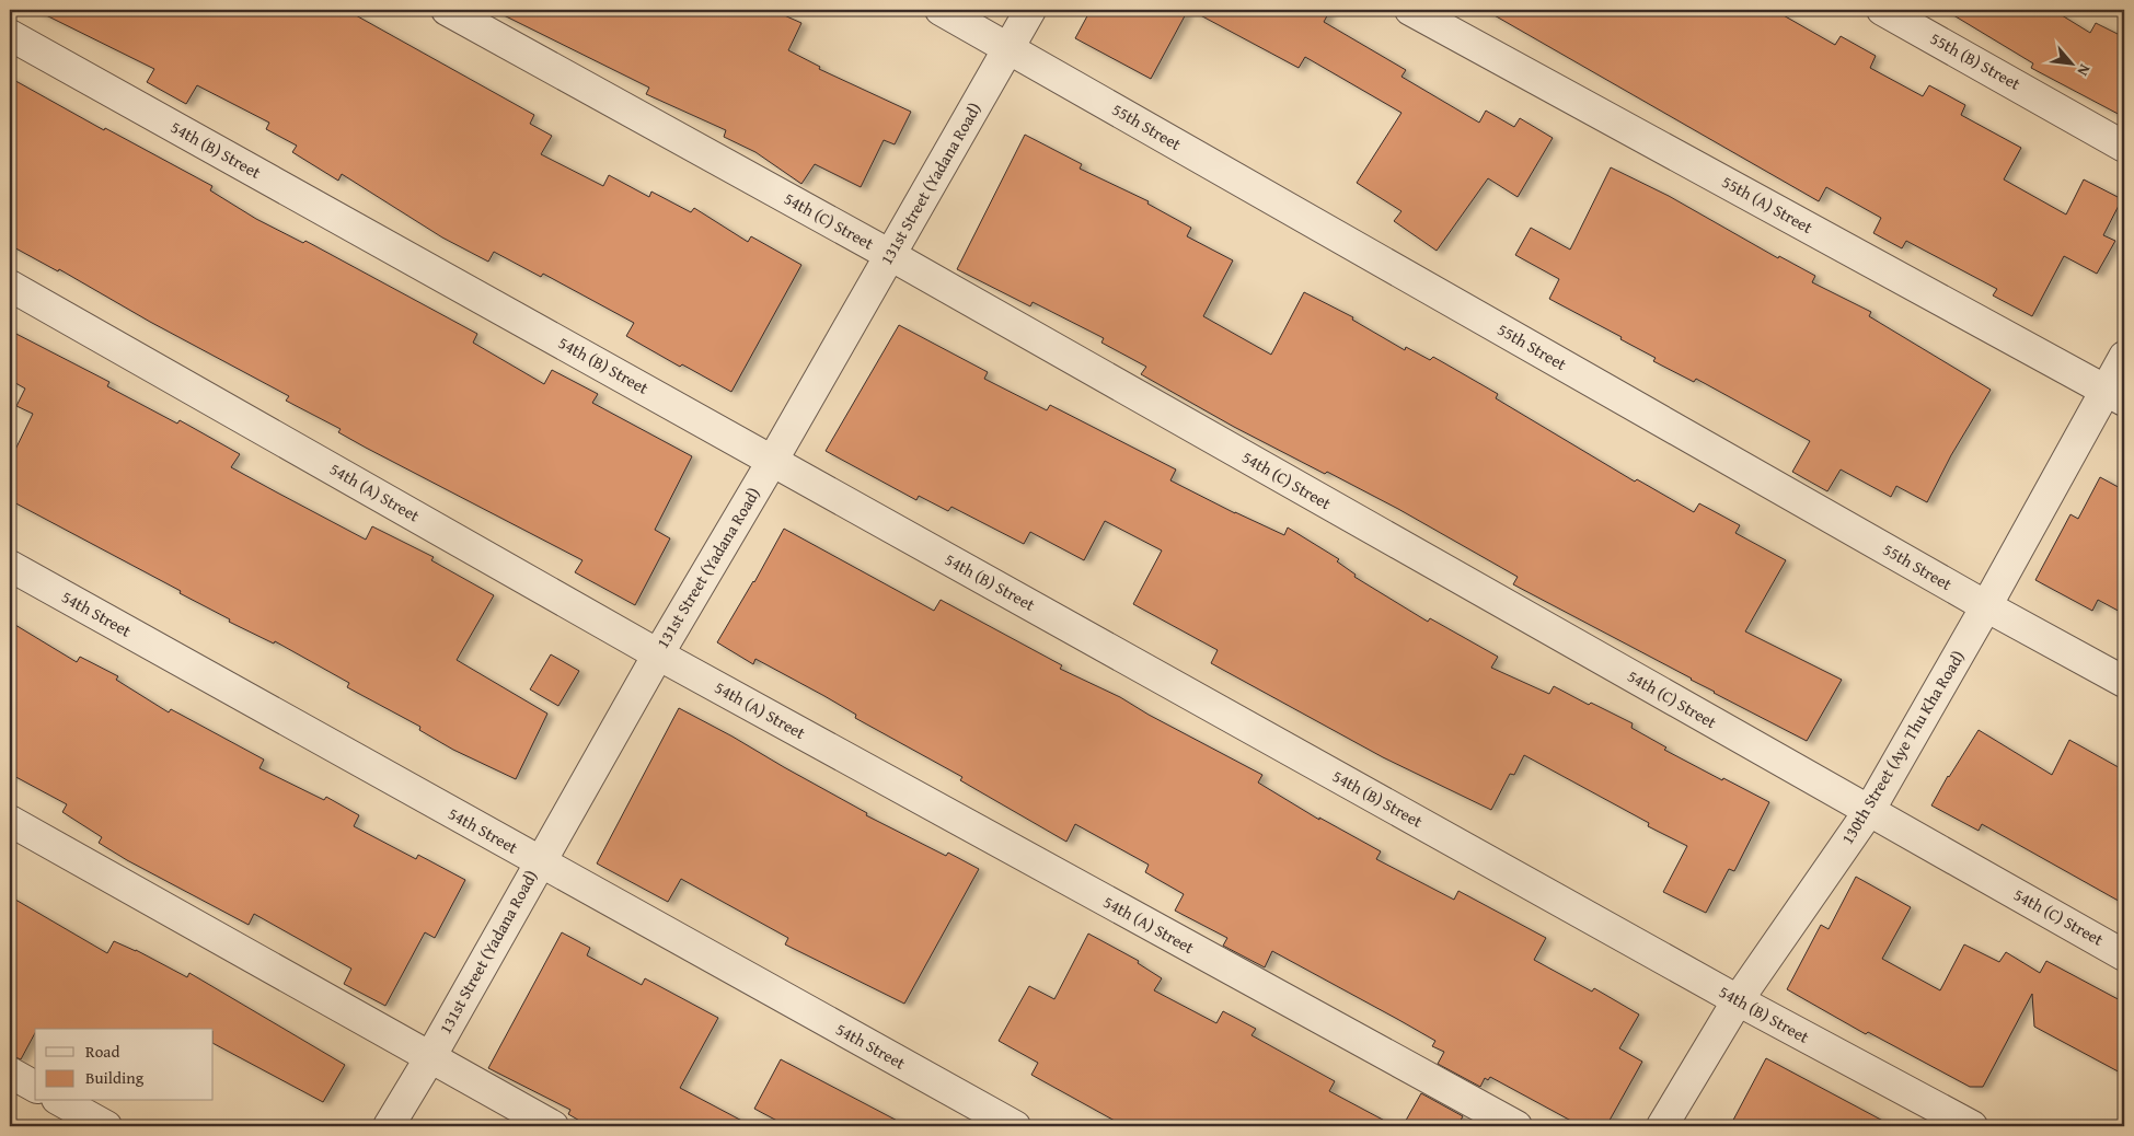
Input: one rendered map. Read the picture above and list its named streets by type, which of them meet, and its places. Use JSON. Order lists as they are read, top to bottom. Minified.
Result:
{"streets":{"street":["55th (B) Street","55th Street","54th (B) Street","131st Street (Yadana Road)","55th (A) Street","54th (C) Street","54th (A) Street","54th Street","130th Street (Aye Thu Kha Road)"]},"crossings":[["55th Street","131st Street (Yadana Road)"],["55th Street","130th Street (Aye Thu Kha Road)"],["54th (B) Street","131st Street (Yadana Road)"],["54th (B) Street","130th Street (Aye Thu Kha Road)"],["131st Street (Yadana Road)","54th (C) Street"],["131st Street (Yadana Road)","54th (A) Street"],["131st Street (Yadana Road)","54th Street"],["55th (A) Street","130th Street (Aye Thu Kha Road)"],["54th (C) Street","130th Street (Aye Thu Kha Road)"]],"legend":["Road","Building"],"north":"bottom right"}
